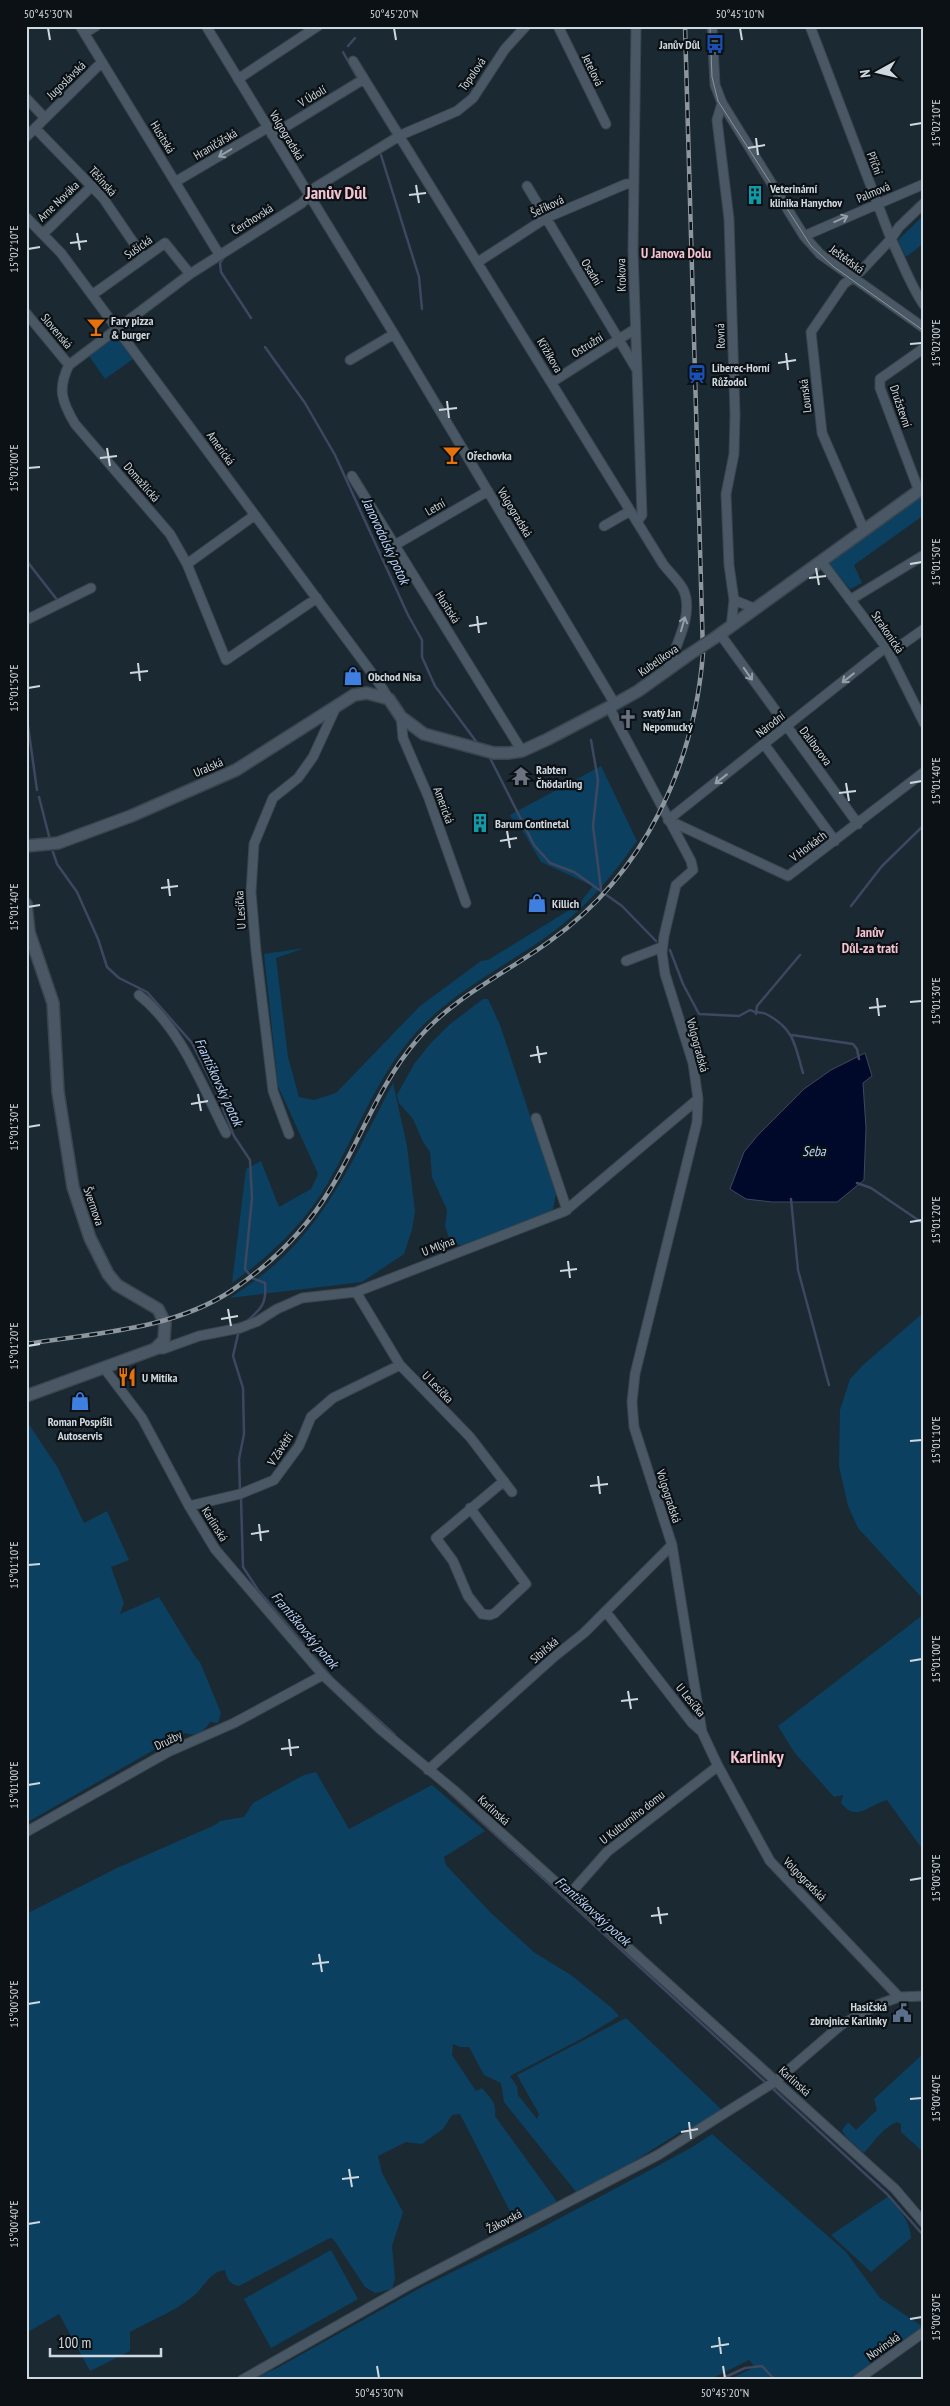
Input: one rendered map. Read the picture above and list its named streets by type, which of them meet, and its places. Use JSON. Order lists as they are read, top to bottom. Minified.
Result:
{"streets":{"street":["Jetelová","Topolová","Jugoslávská","V Údolí","Volgogradská","Husitská","Hraničářská","Příční","Těšínská","Palmová","Arne Nováka","Šeříková","Čerchovská","Sušická","Ještědská","Osadní","Krokova","Slovenská","Rovná","Ostružní","Křižíkova","Lounská","Družstevní","Americká","Domažlická","Letní","Strakonická","Kubelíkova","Národní","Daliborova","Uralská","V Horkách","U Lesíčka","Švermova","U Mlýna","V Závětří","Karlinská","Sibiřská","Družby","U Kulturního domu","Žákovská","Novinská"]},"crossings":[["Topolová","Čerchovská"],["Topolová","Křižíkova"],["Jugoslávská","Husitská"],["Jugoslávská","Těšínská"],["V Údolí","Volgogradská"],["V Údolí","Hraničářská"],["V Údolí","Křižíkova"],["Volgogradská","Hraničářská"],["Volgogradská","Čerchovská"],["Volgogradská","Letní"],["Volgogradská","Kubelíkova"],["Volgogradská","Národní"],["Volgogradská","V Horkách"],["Volgogradská","U Lesíčka"],["Volgogradská","U Mlýna"],["Volgogradská","Sibiřská"],["Volgogradská","U Kulturního domu"],["Volgogradská","Žákovská"],["Husitská","Hraničářská"],["Husitská","Čerchovská"],["Husitská","Letní"],["Husitská","Kubelíkova"],["Příční","Palmová"],["Příční","Lounská"],["Těšínská","Arne Nováka"],["Těšínská","Sušická"],["Palmová","Ještědská"],["Arne Nováka","Americká"],["Šeříková","Osadní"],["Šeříková","Krokova"],["Šeříková","Křižíkova"],["Čerchovská","Sušická"],["Čerchovská","Křižíkova"],["Čerchovská","Americká"],["Sušická","Americká"],["Ještědská","Rovná"],["Ještědská","Lounská"],["Osadní","Krokova"],["Osadní","Ostružní"],["Krokova","Ostružní"],["Krokova","Křižíkova"],["Slovenská","Domažlická"],["Rovná","Kubelíkova"],["Ostružní","Křižíkova"],["Křižíkova","Kubelíkova"],["Lounská","Kubelíkova"],["Družstevní","Kubelíkova"],["Americká","Domažlická"],["Americká","Kubelíkova"],["Americká","Uralská"],["Strakonická","Kubelíkova"],["Strakonická","Národní"],["Kubelíkova","Daliborova"],["Kubelíkova","Uralská"],["Národní","Daliborova"],["Národní","V Horkách"],["Daliborova","V Horkách"],["Uralská","U Lesíčka"],["U Lesíčka","U Mlýna"],["U Lesíčka","V Závětří"],["U Lesíčka","Sibiřská"],["Švermova","U Mlýna"],["V Závětří","Karlinská"],["Karlinská","Sibiřská"],["Karlinská","Družby"],["Karlinská","U Kulturního domu"],["Karlinská","Žákovská"]],"one_way":["Hraničářská","Palmová","Národní","Daliborova"],"districts":["Janův Důl","U Janova Dolu","Janův Důl-za tratí","Karlinky"],"water":["Janovodolský potok","Františkovský potok","Seba"],"places":{"bus stop":["Janův Důl"],"building":["Veterinární klinika Hanychov","Barum Continetal"],"bar":["Fary pizza & burger","Ořechovka"],"station":["Liberec-Horní Růžodol"],"shop":["Obchod Nisa","Killich","Roman Pospíšil Autoservis"],"church":["svatý Jan Nepomucký"],"temple":["Rabten Čhödarling"],"restaurant":["U Mitíka"],"public building":["Hasičská zbrojnice Karlinky"]},"scale_bar":"100 m","north":"left","coordinates":["50°45'30\"N","50°45'20\"N","50°45'10\"N","15°02'10\"E","15°02'00\"E","15°01'50\"E","15°01'40\"E","15°01'30\"E","15°01'20\"E","15°01'10\"E","15°01'00\"E","15°00'50\"E","15°00'40\"E","15°00'30\"E"]}
